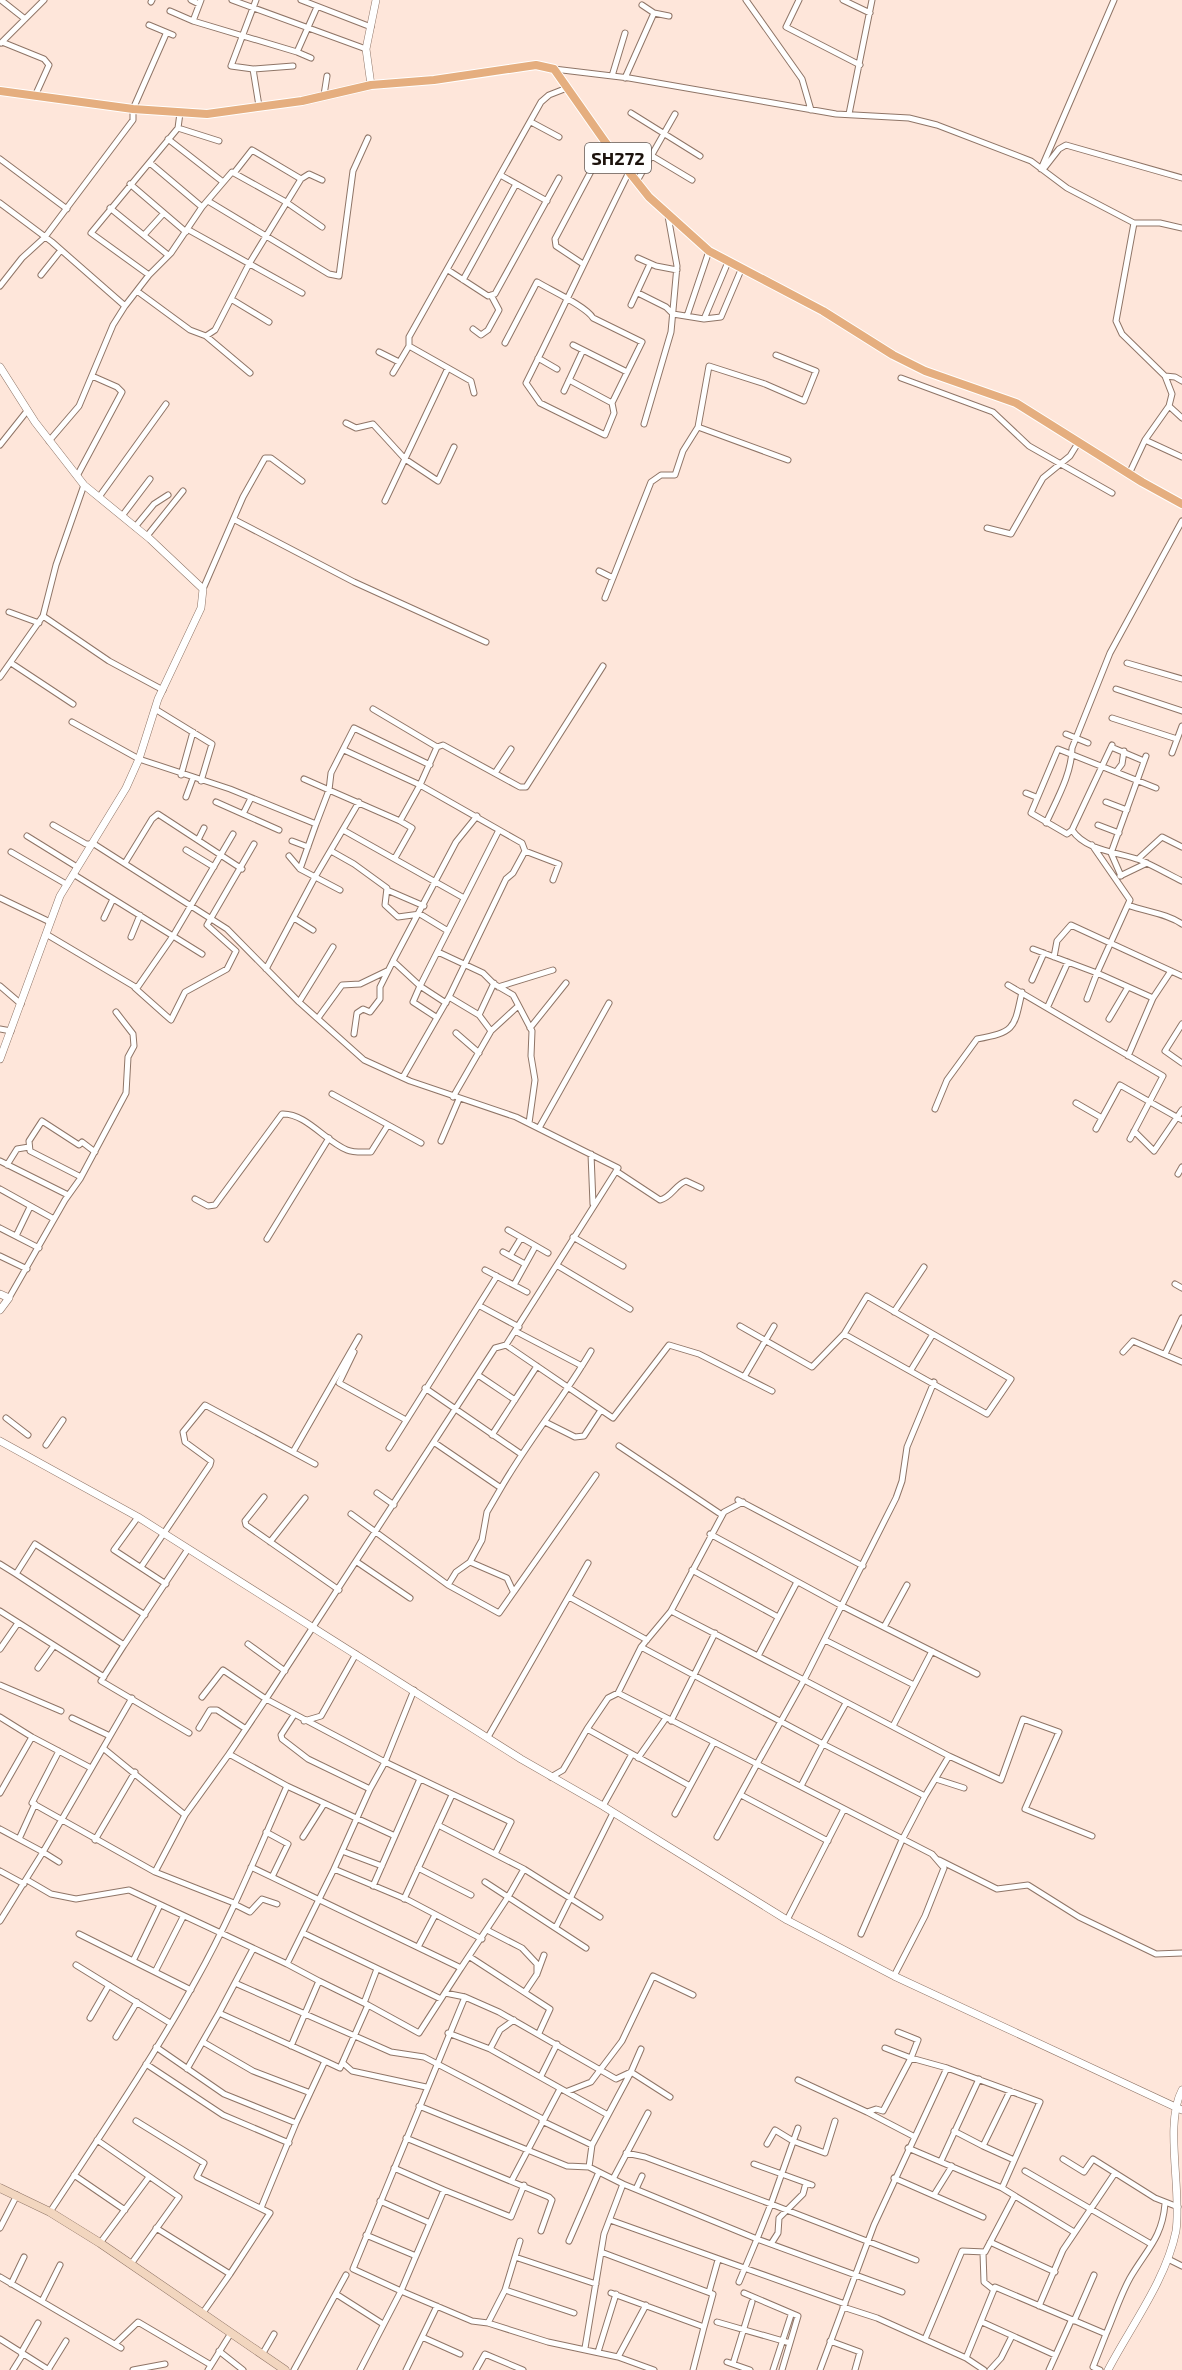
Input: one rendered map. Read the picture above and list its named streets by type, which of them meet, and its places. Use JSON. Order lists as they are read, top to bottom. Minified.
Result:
{"streets":{"main road":["SH272"]}}
